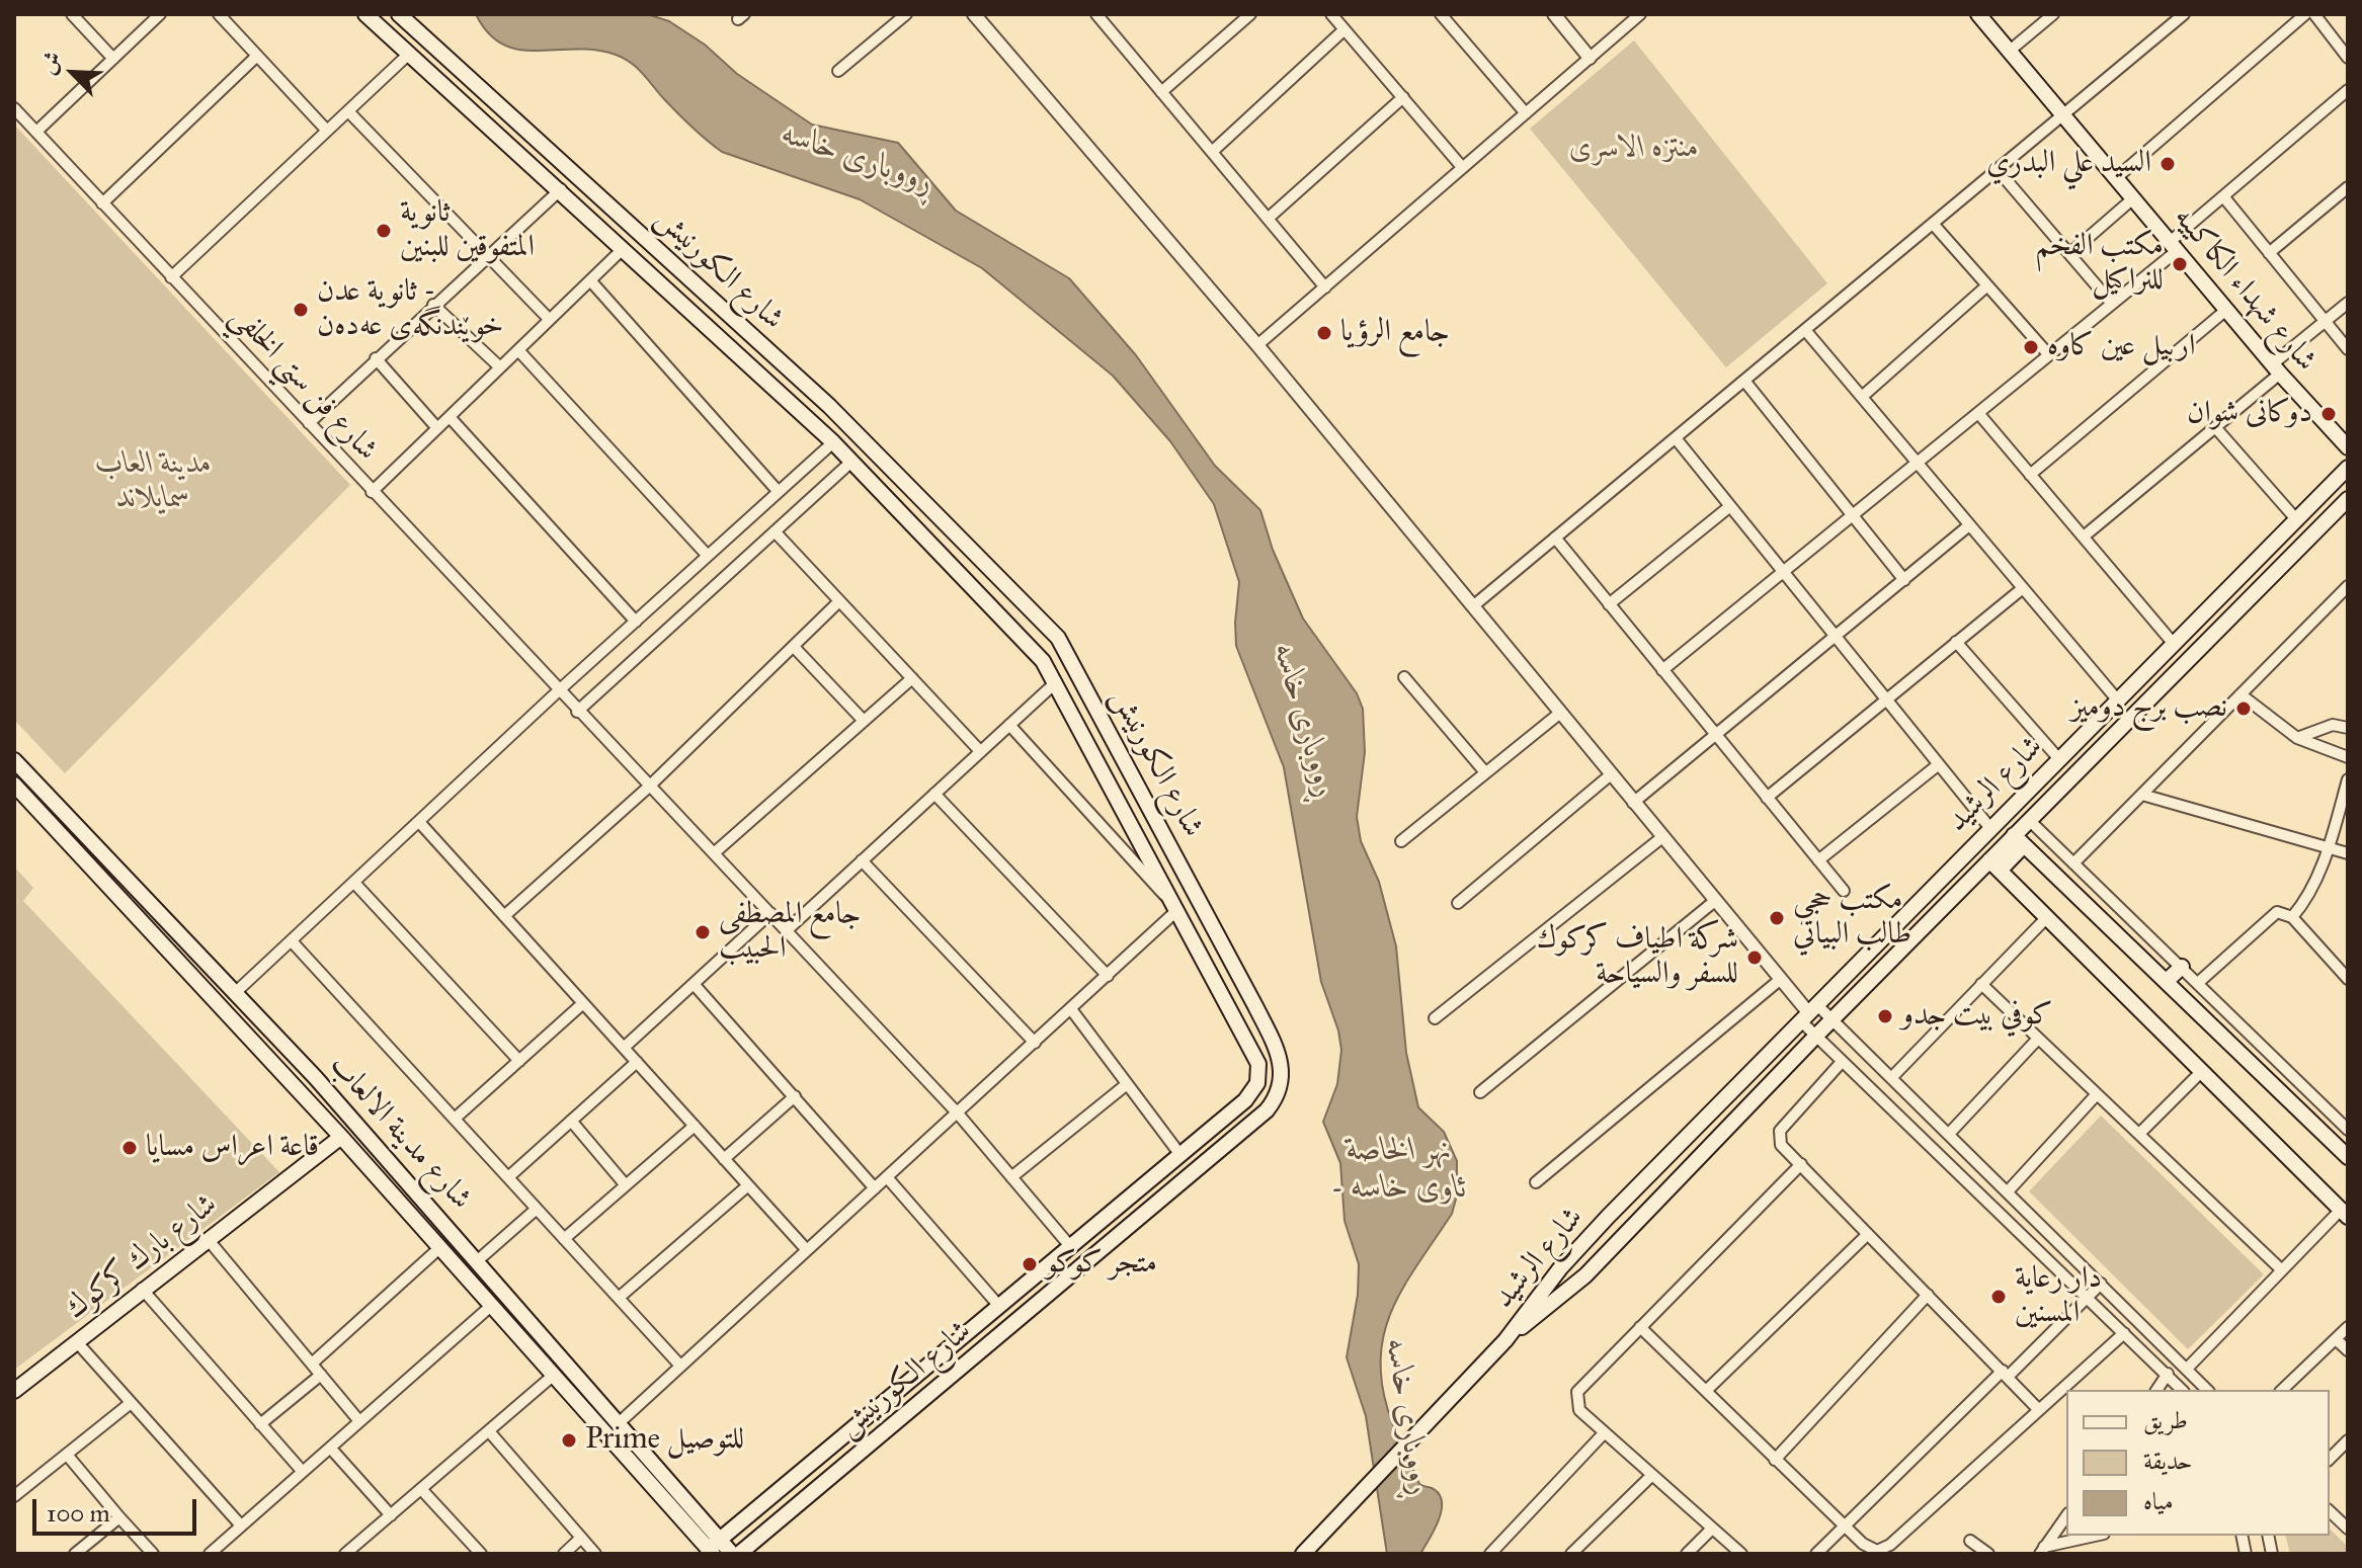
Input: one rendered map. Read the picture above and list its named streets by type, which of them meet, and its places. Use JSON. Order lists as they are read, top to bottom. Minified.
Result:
{"streets":{"main road":["شارع الكورنيش","شارع شهداء الكاكييه","شارع الرشيد","شارع مدينة الالعاب","شارع بارك كركوك"],"street":["شارع فن ستي الخلفي"]},"crossings":[["شارع الكورنيش","شارع فن ستي الخلفي"],["شارع الكورنيش","شارع مدينة الالعاب"],["شارع مدينة الالعاب","شارع بارك كركوك"]],"water":["ڕووباری خاسە","نهر الخاصة - ئاوی خاسە"],"parks":["منتزه الاسرى","مدينة العاب سمايلاند"],"places":["السيد علي البدري","ثانوية المتفوقين للبنين","مكتب الفخم للنراكيل","ثانوية عدن - خوێندنگەی عەدەن","جامع الرؤيا","اربيل عين كاوه","دوکانی شوان","نصب برج دوميز","مكتب حجي طالب البياتي","جامع المصطفى الحبيب","شركة اطياف كركوك للسفر والسياحة","كوفي بيت جدو","قاعة اعراس مسايا","متجر كوكو","دار رعاية المسنين","Prime للتوصيل"],"legend":["طريق","حديقة","مياه"],"scale_bar":"100 m","north":"top left"}
